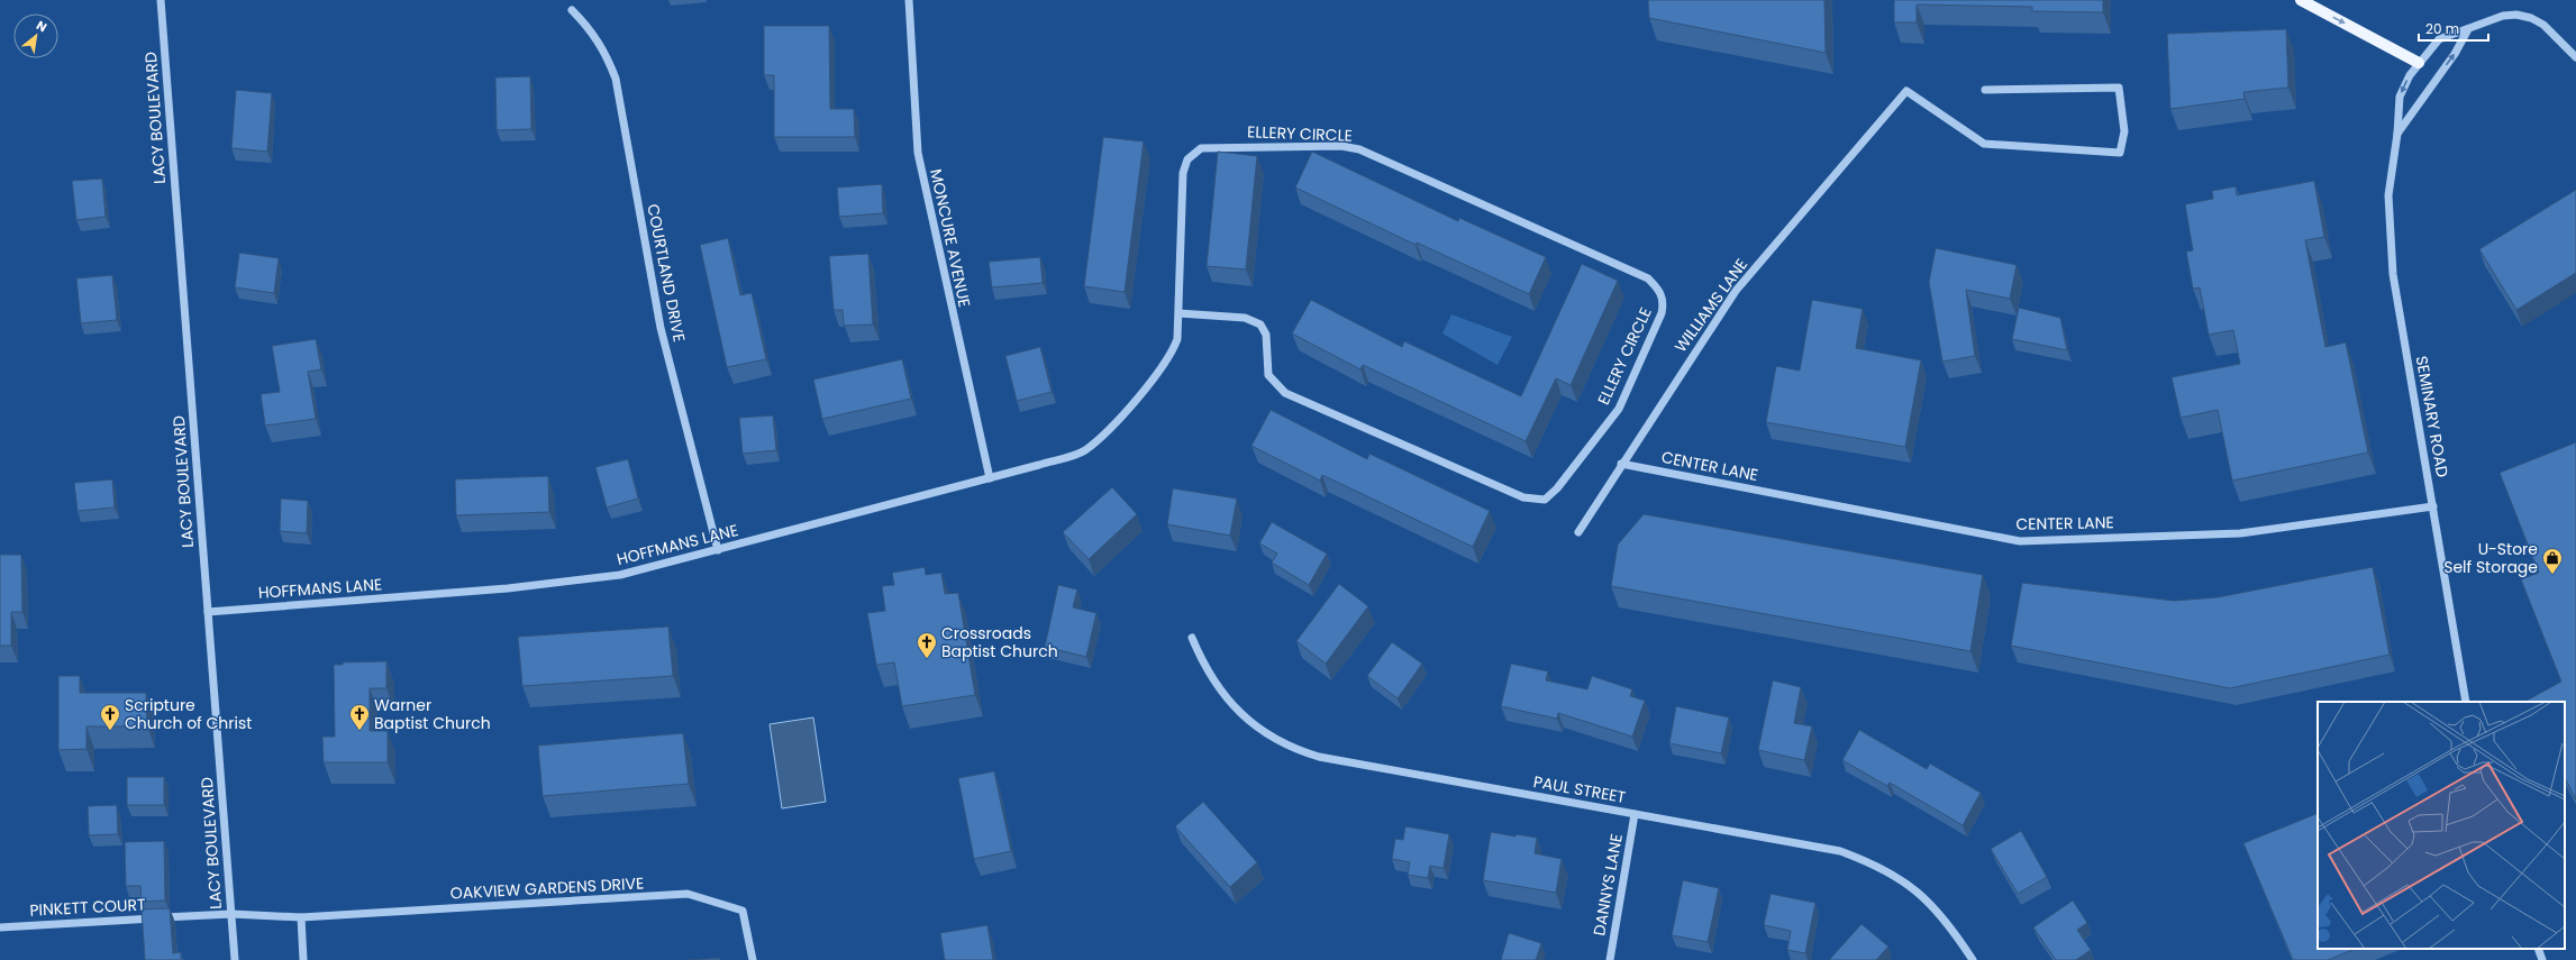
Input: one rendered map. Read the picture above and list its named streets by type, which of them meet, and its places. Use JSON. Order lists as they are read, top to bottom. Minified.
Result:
{"streets":{"street":["LACY BOULEVARD","ELLERY CIRCLE","MONCURE AVENUE","COURTLAND DRIVE","WILLIAMS LANE","SEMINARY ROAD","CENTER LANE","HOFFMANS LANE","PAUL STREET","DANNYS LANE","OAKVIEW GARDENS DRIVE","PINKETT COURT"]},"crossings":[["LACY BOULEVARD","HOFFMANS LANE"],["LACY BOULEVARD","OAKVIEW GARDENS DRIVE"],["LACY BOULEVARD","PINKETT COURT"],["ELLERY CIRCLE","HOFFMANS LANE"],["MONCURE AVENUE","HOFFMANS LANE"],["COURTLAND DRIVE","HOFFMANS LANE"],["WILLIAMS LANE","CENTER LANE"],["SEMINARY ROAD","CENTER LANE"],["PAUL STREET","DANNYS LANE"],["OAKVIEW GARDENS DRIVE","PINKETT COURT"]],"places":{"shop":["U-Store Self Storage"],"church":["Crossroads Baptist Church","Scripture Church of Christ","Warner Baptist Church"]},"scale_bar":"20 m","north":"top right"}
